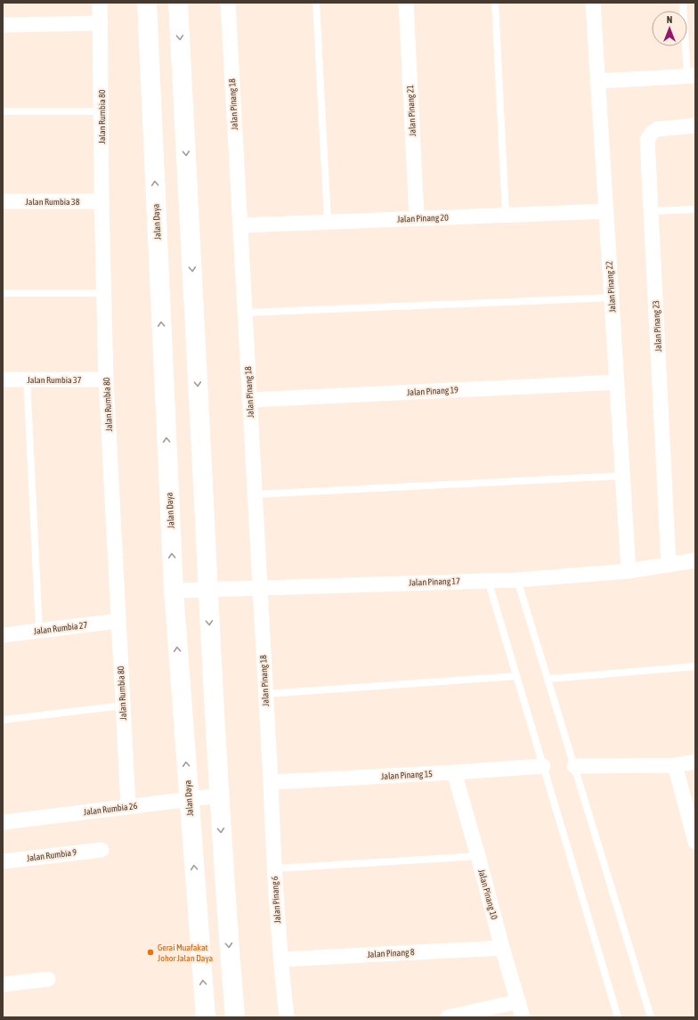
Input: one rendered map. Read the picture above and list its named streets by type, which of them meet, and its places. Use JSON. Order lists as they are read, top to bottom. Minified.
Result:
{"streets":{"main road":["Jalan Daya"],"street":["Jalan Pinang 18","Jalan Pinang 21","Jalan Rumbia 80","Jalan Rumbia 38","Jalan Pinang 20","Jalan Pinang 22","Jalan Pinang 23","Jalan Rumbia 37","Jalan Pinang 19","Jalan Pinang 17","Jalan Rumbia 27","Jalan Pinang 15","Jalan Rumbia 26","Jalan Rumbia 9","Jalan Pinang 10","Jalan Pinang 6","Jalan Pinang 8"]},"crossings":[["Jalan Pinang 18","Jalan Pinang 20"],["Jalan Pinang 18","Jalan Pinang 19"],["Jalan Pinang 18","Jalan Pinang 17"],["Jalan Pinang 18","Jalan Pinang 15"],["Jalan Pinang 18","Jalan Pinang 6"],["Jalan Pinang 21","Jalan Pinang 20"],["Jalan Rumbia 80","Jalan Rumbia 38"],["Jalan Rumbia 80","Jalan Rumbia 37"],["Jalan Rumbia 80","Jalan Rumbia 27"],["Jalan Rumbia 80","Jalan Rumbia 26"],["Jalan Pinang 20","Jalan Pinang 22"],["Jalan Daya","Jalan Pinang 17"],["Jalan Daya","Jalan Rumbia 26"],["Jalan Pinang 22","Jalan Pinang 19"],["Jalan Pinang 22","Jalan Pinang 17"],["Jalan Pinang 23","Jalan Pinang 17"],["Jalan Pinang 15","Jalan Pinang 10"],["Jalan Pinang 15","Jalan Pinang 6"],["Jalan Pinang 10","Jalan Pinang 8"],["Jalan Pinang 6","Jalan Pinang 8"]],"places":["Gerai Muafakat Johor Jalan Daya"],"north":"top"}
